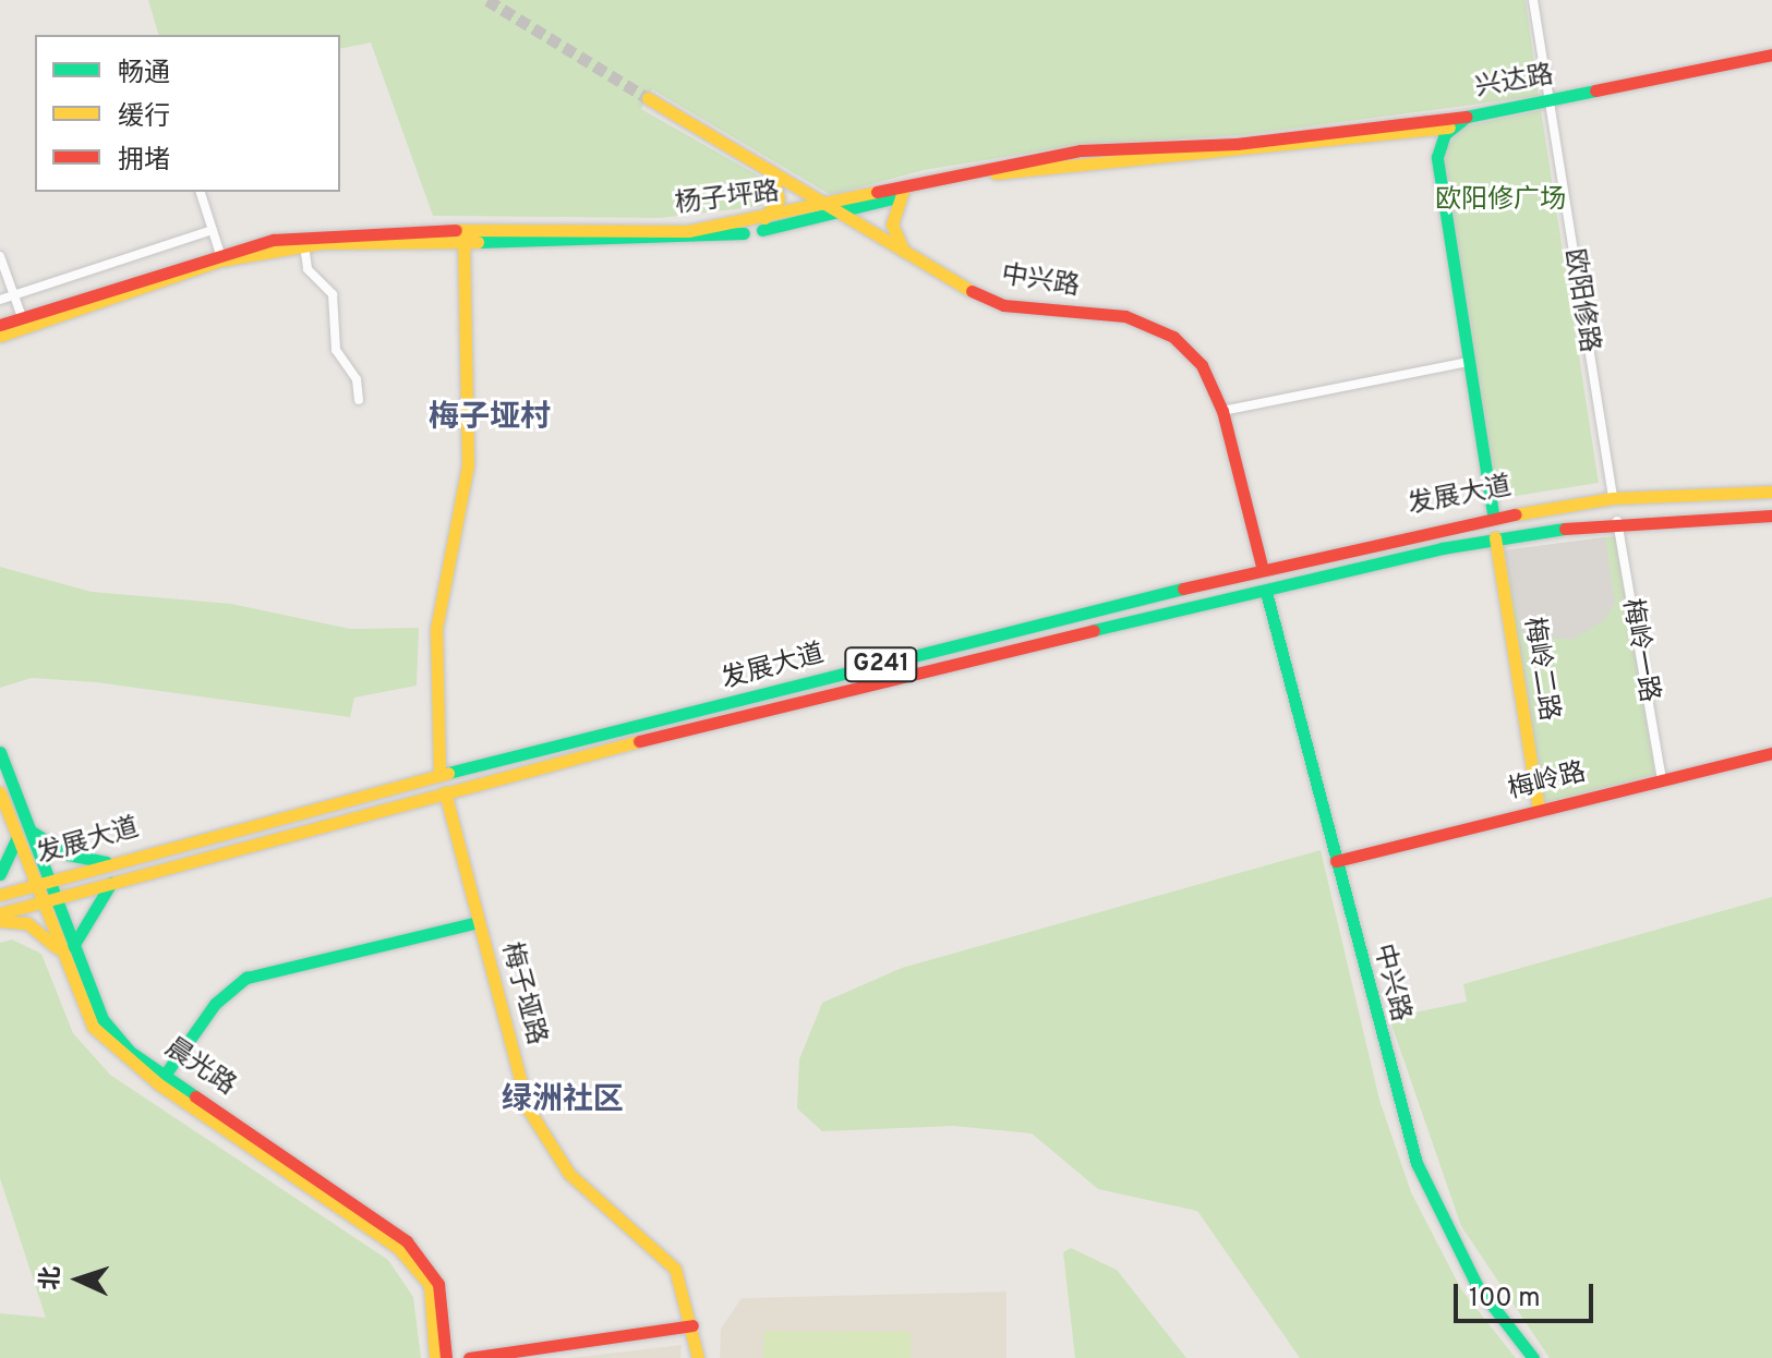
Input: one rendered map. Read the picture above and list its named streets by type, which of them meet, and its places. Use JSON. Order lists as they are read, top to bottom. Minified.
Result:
{"streets":{"main road":["兴达路","杨子坪路","中兴路","发展大道","G241","梅岭二路","梅岭路","梅子垭路","晨光路"],"street":["欧阳修路","梅岭一路"]},"crossings":[["兴达路","杨子坪路"],["兴达路","欧阳修路"],["兴达路","发展大道"],["杨子坪路","中兴路"],["中兴路","发展大道"],["中兴路","梅岭路"],["欧阳修路","发展大道"],["发展大道","梅岭一路"],["发展大道","梅岭二路"],["发展大道","梅子垭路"],["发展大道","晨光路"],["梅岭一路","梅岭路"],["梅岭二路","梅岭路"]],"districts":["梅子垭村","绿洲社区"],"parks":["欧阳修广场"],"legend":["畅通","缓行","拥堵"],"scale_bar":"100 m","north":"left"}
